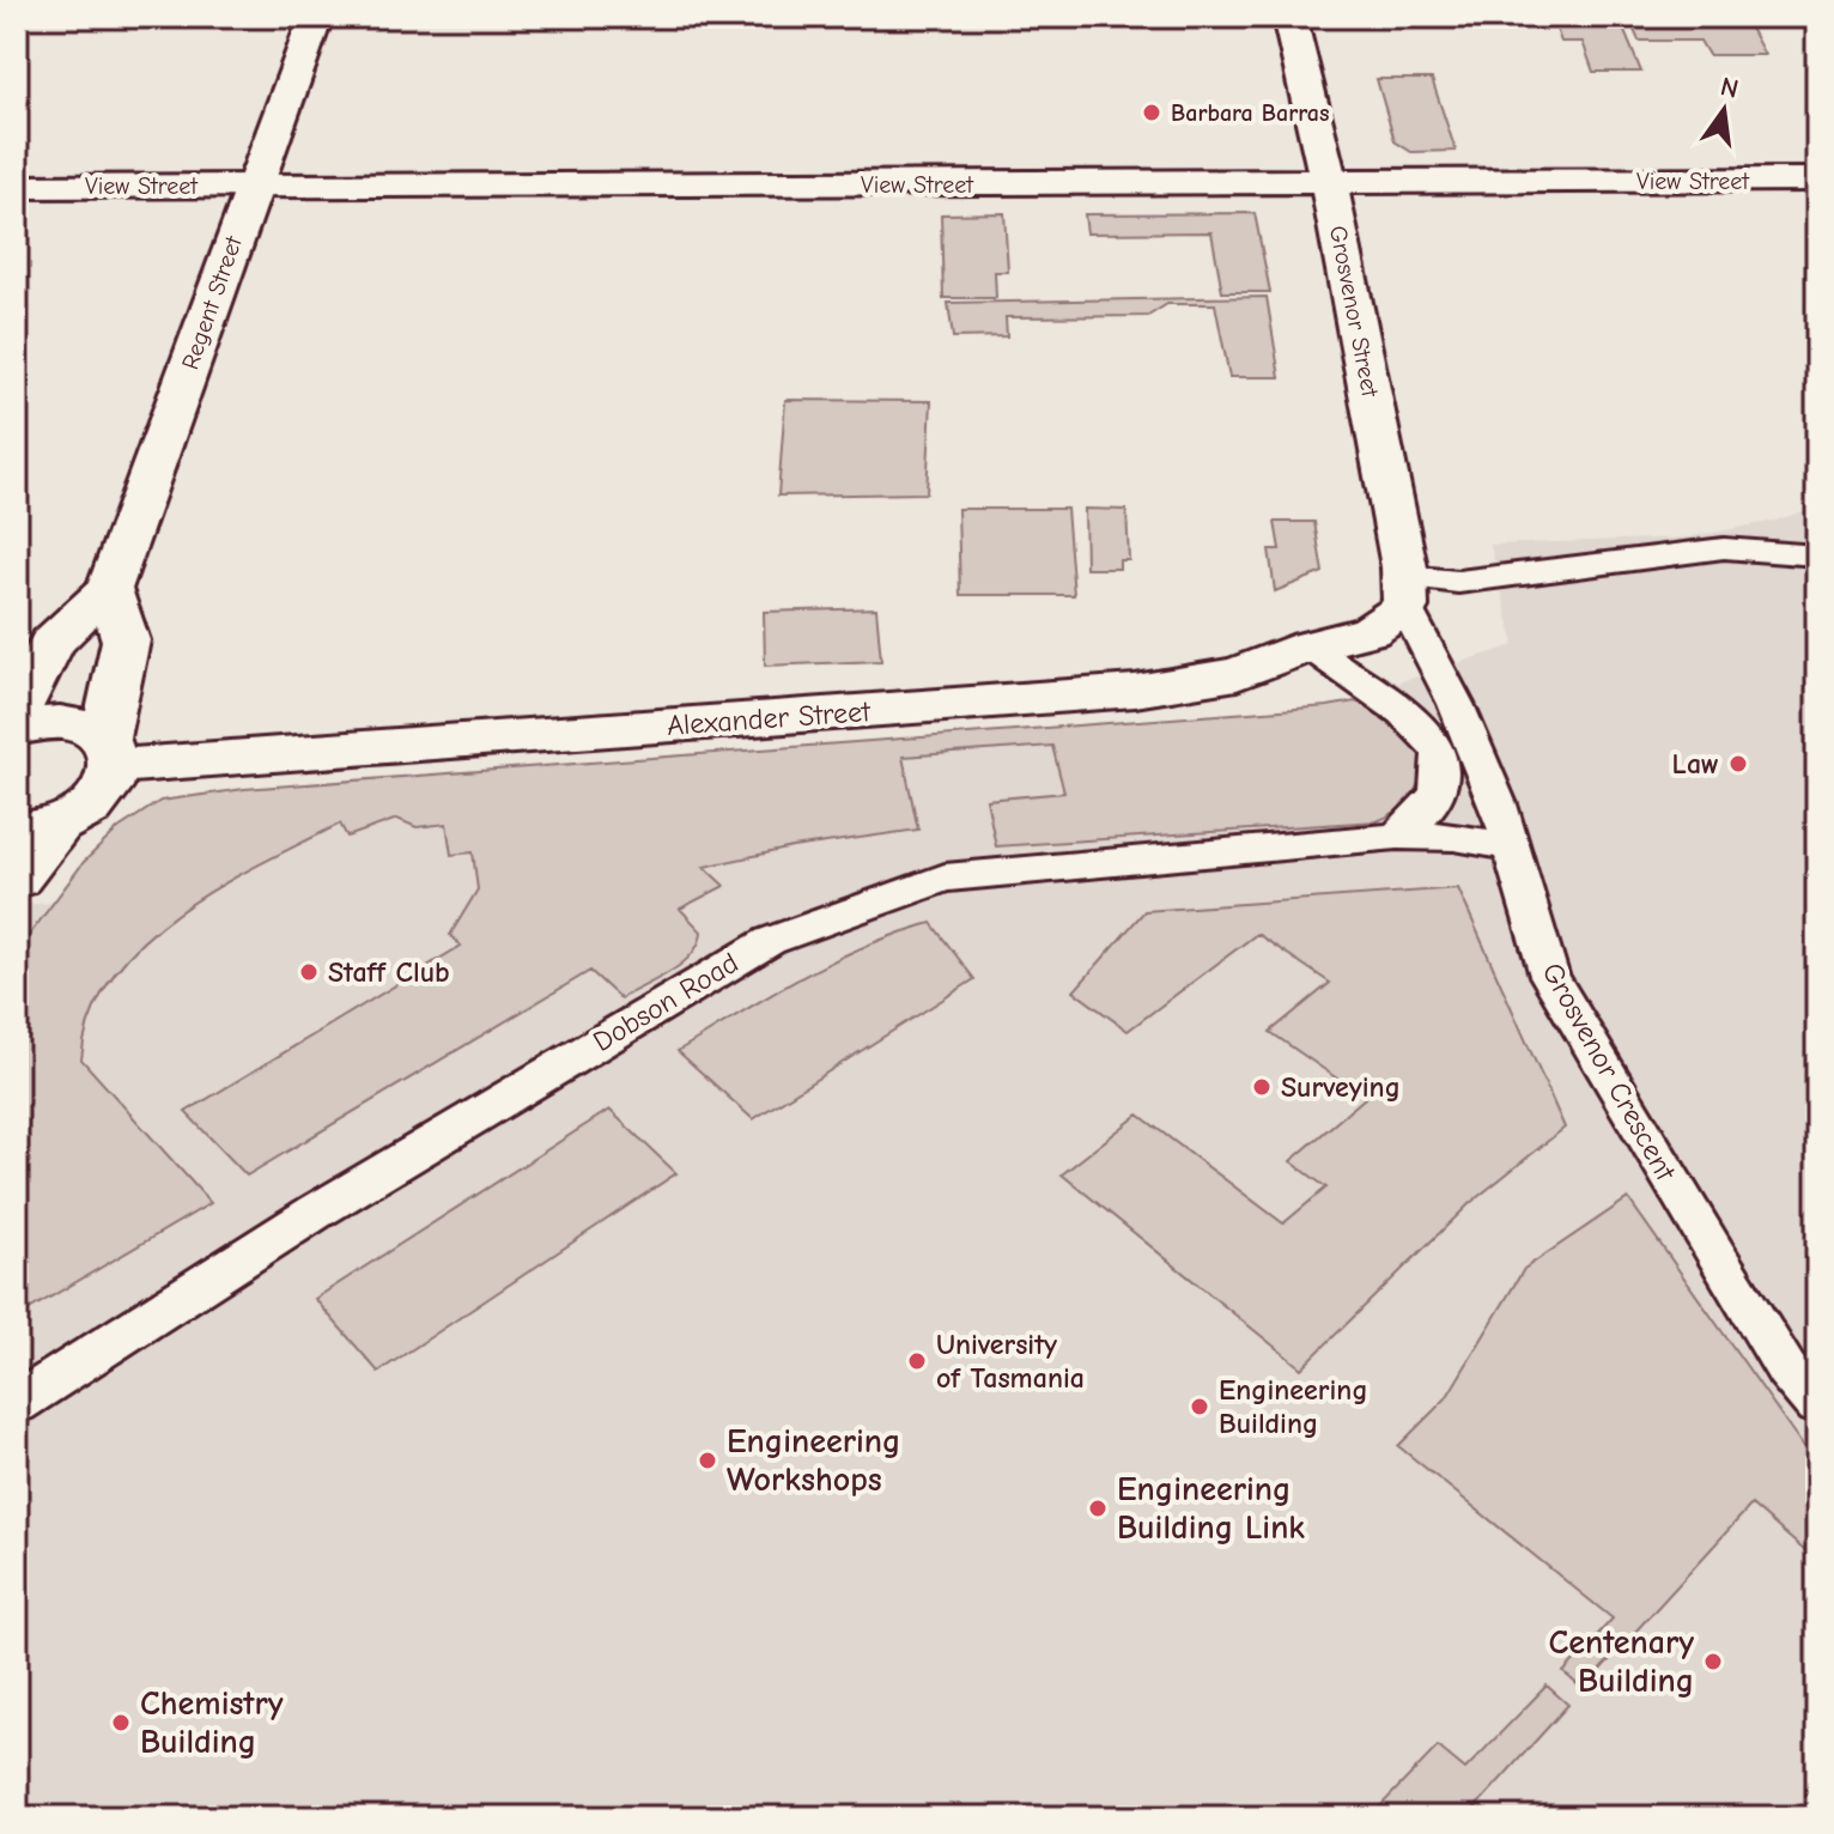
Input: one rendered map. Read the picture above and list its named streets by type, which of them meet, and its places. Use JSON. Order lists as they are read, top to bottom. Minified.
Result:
{"streets":{"street":["View Street","Regent Street","Grosvenor Street","Alexander Street"],"lane":["Dobson Road","Grosvenor Crescent"]},"crossings":[["View Street","Regent Street"],["View Street","Grosvenor Street"],["Grosvenor Street","Alexander Street"],["Grosvenor Street","Grosvenor Crescent"],["Alexander Street","Grosvenor Crescent"],["Dobson Road","Grosvenor Crescent"]],"places":["Barbara Barras","Law","Staff Club","Surveying","University of Tasmania","Engineering Building","Engineering Workshops","Engineering Building Link","Centenary Building","Chemistry Building"],"north":"top"}
